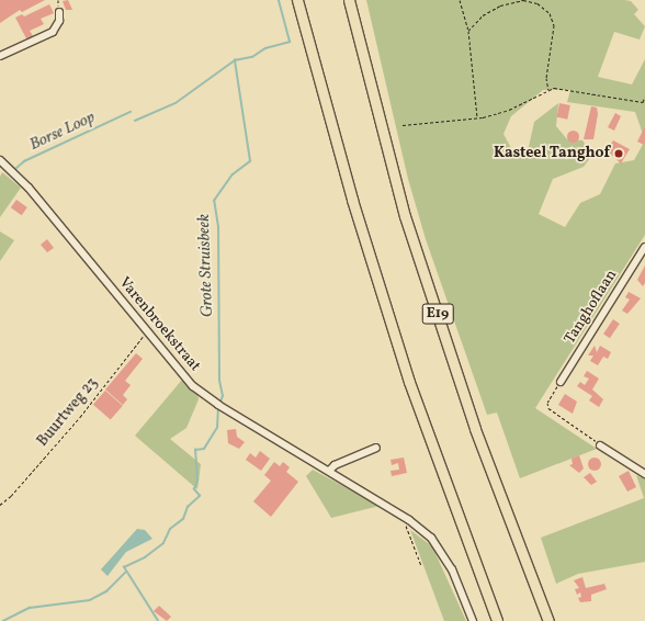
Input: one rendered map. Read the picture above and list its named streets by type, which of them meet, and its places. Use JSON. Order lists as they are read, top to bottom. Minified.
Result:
{"streets":{"highway":["E19"],"street":["Tanghoflaan","Varenbroekstraat"],"path":["Buurtweg 23"]},"crossings":[["Varenbroekstraat","Buurtweg 23"]],"water":["Borse Loop","Grote Struisbeek"],"places":["Kasteel Tanghof"]}
